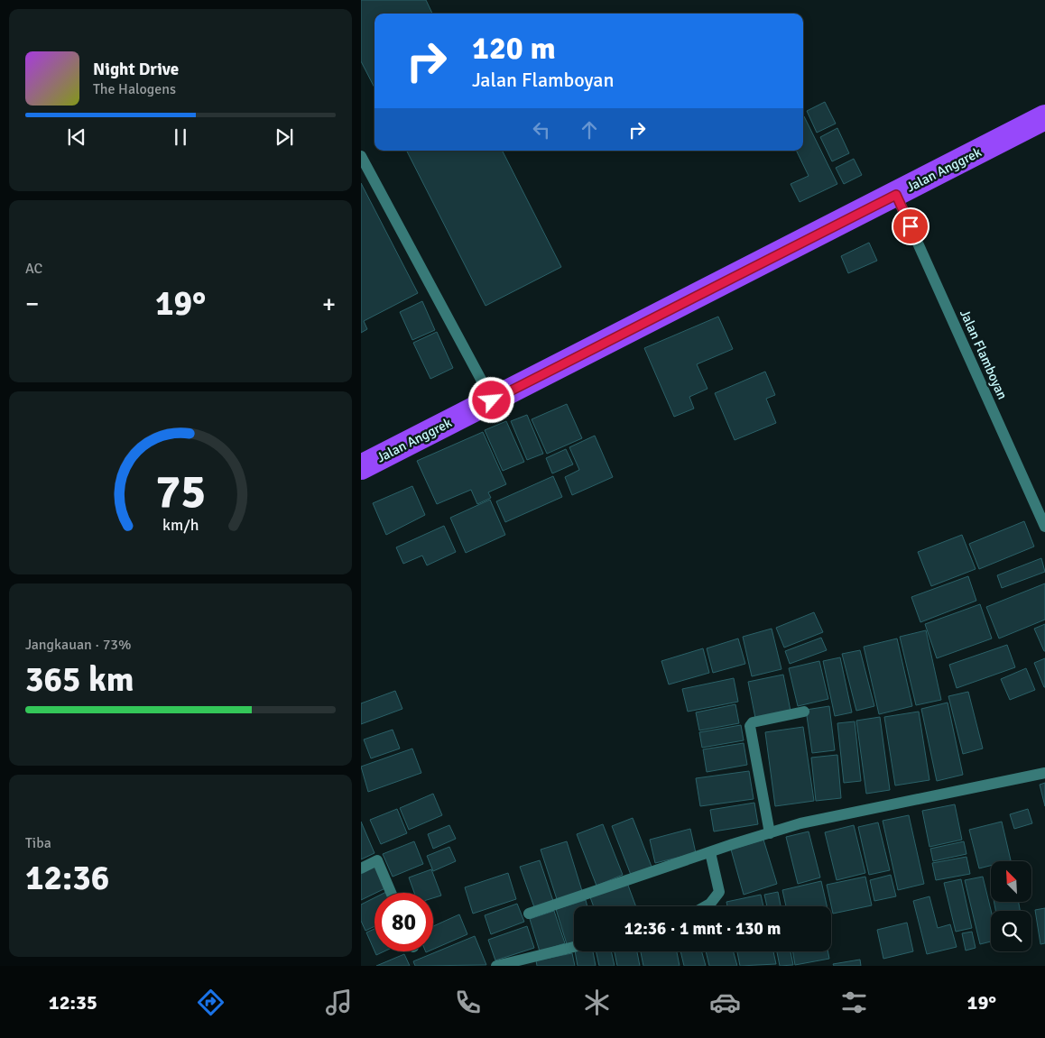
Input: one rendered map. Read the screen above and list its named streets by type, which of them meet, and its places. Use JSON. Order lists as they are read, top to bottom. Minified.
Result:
{"streets":{"highway":["Jalan Anggrek"],"street":["Jalan Flamboyan"]},"crossings":[["Jalan Anggrek","Jalan Flamboyan"]],"north":"top left","page":{"turn":["120 m","Jalan Flamboyan"],"song":["Night Drive","The Halogens"],"tile":["AC",["Jangkauan · 73%","365 km"],["Tiba","12:36"]],"heat":["−","19°","+"],"limit":"80","trip":"12:36 · 1 mnt · 130 m","tabs":["12:35","19°"],"gauge":["75","km/h"]}}
